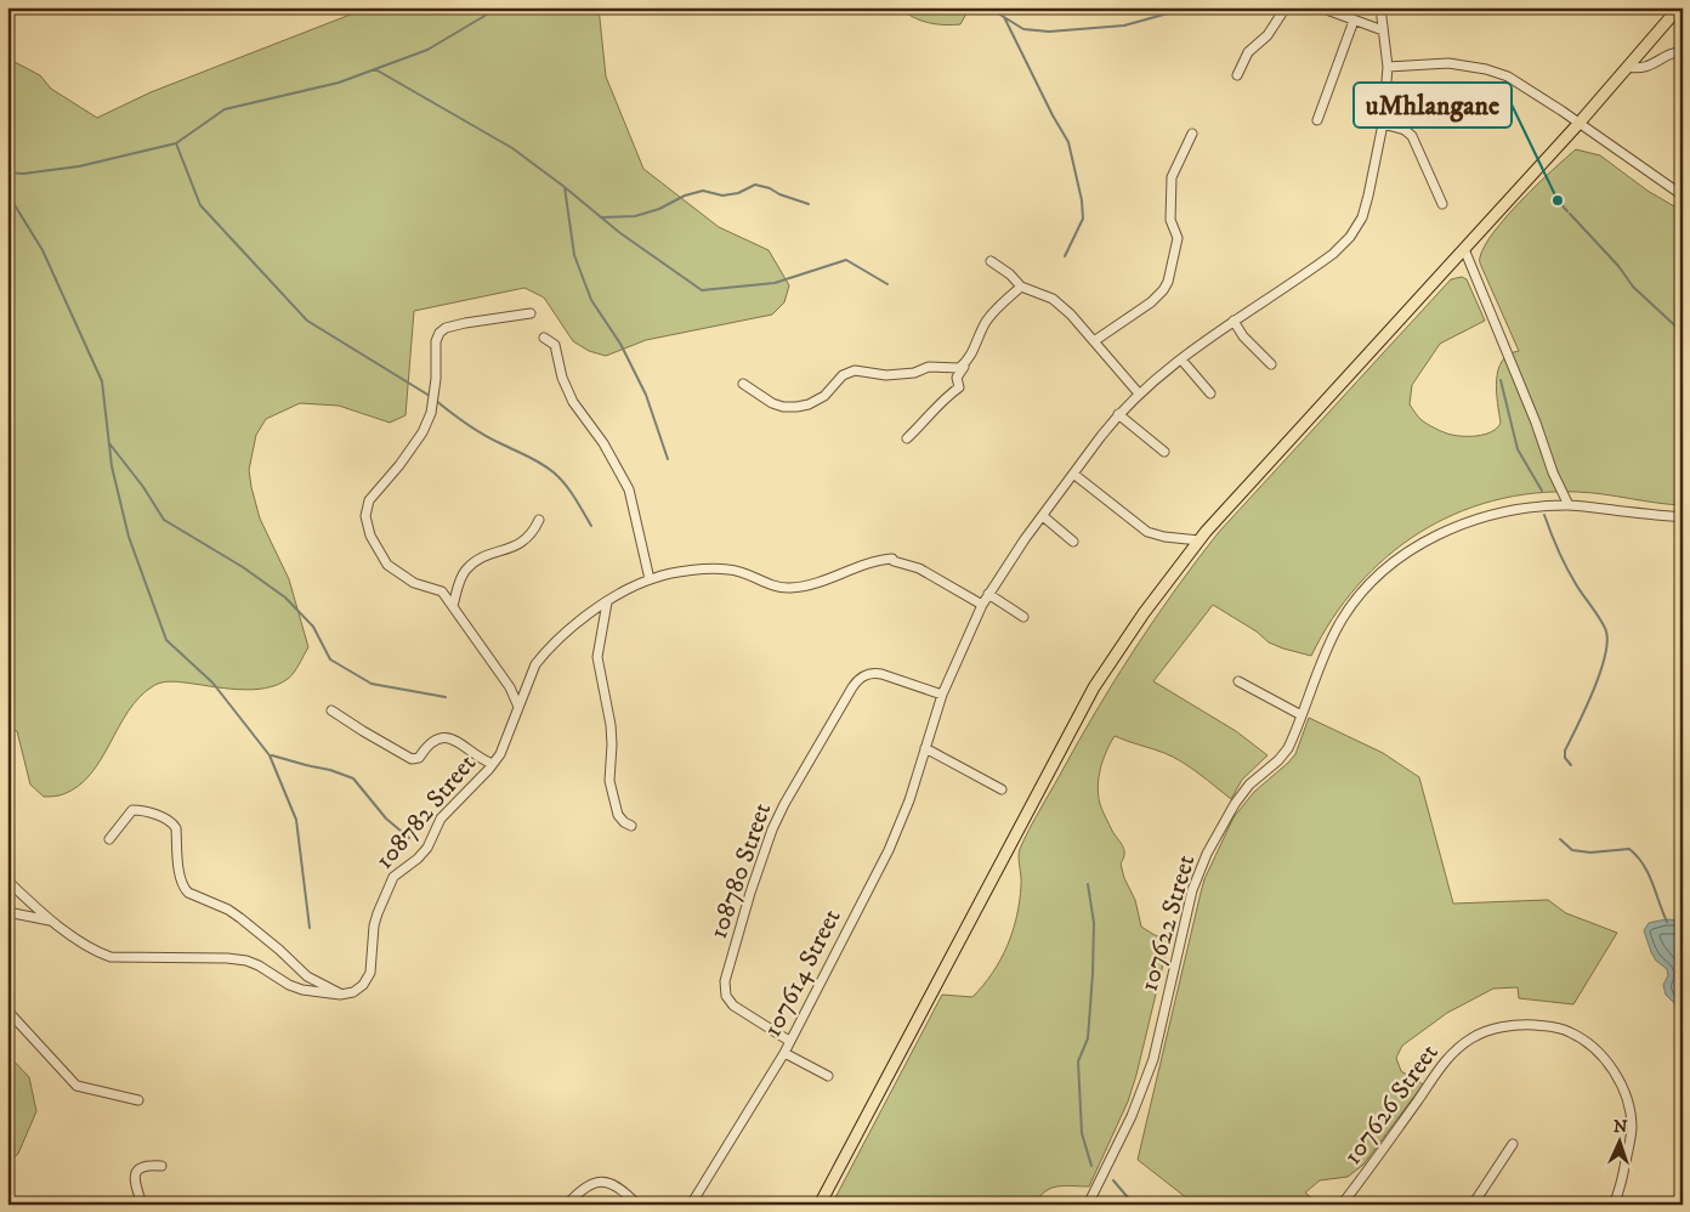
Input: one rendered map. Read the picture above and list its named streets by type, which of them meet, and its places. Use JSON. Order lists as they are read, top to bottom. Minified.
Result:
{"streets":{"street":["108782 Street","108780 Street","107622 Street","107614 Street","107626 Street"]},"crossings":[["108782 Street","107614 Street"],["108780 Street","107614 Street"]],"places":["uMhlangane"],"north":"top"}
